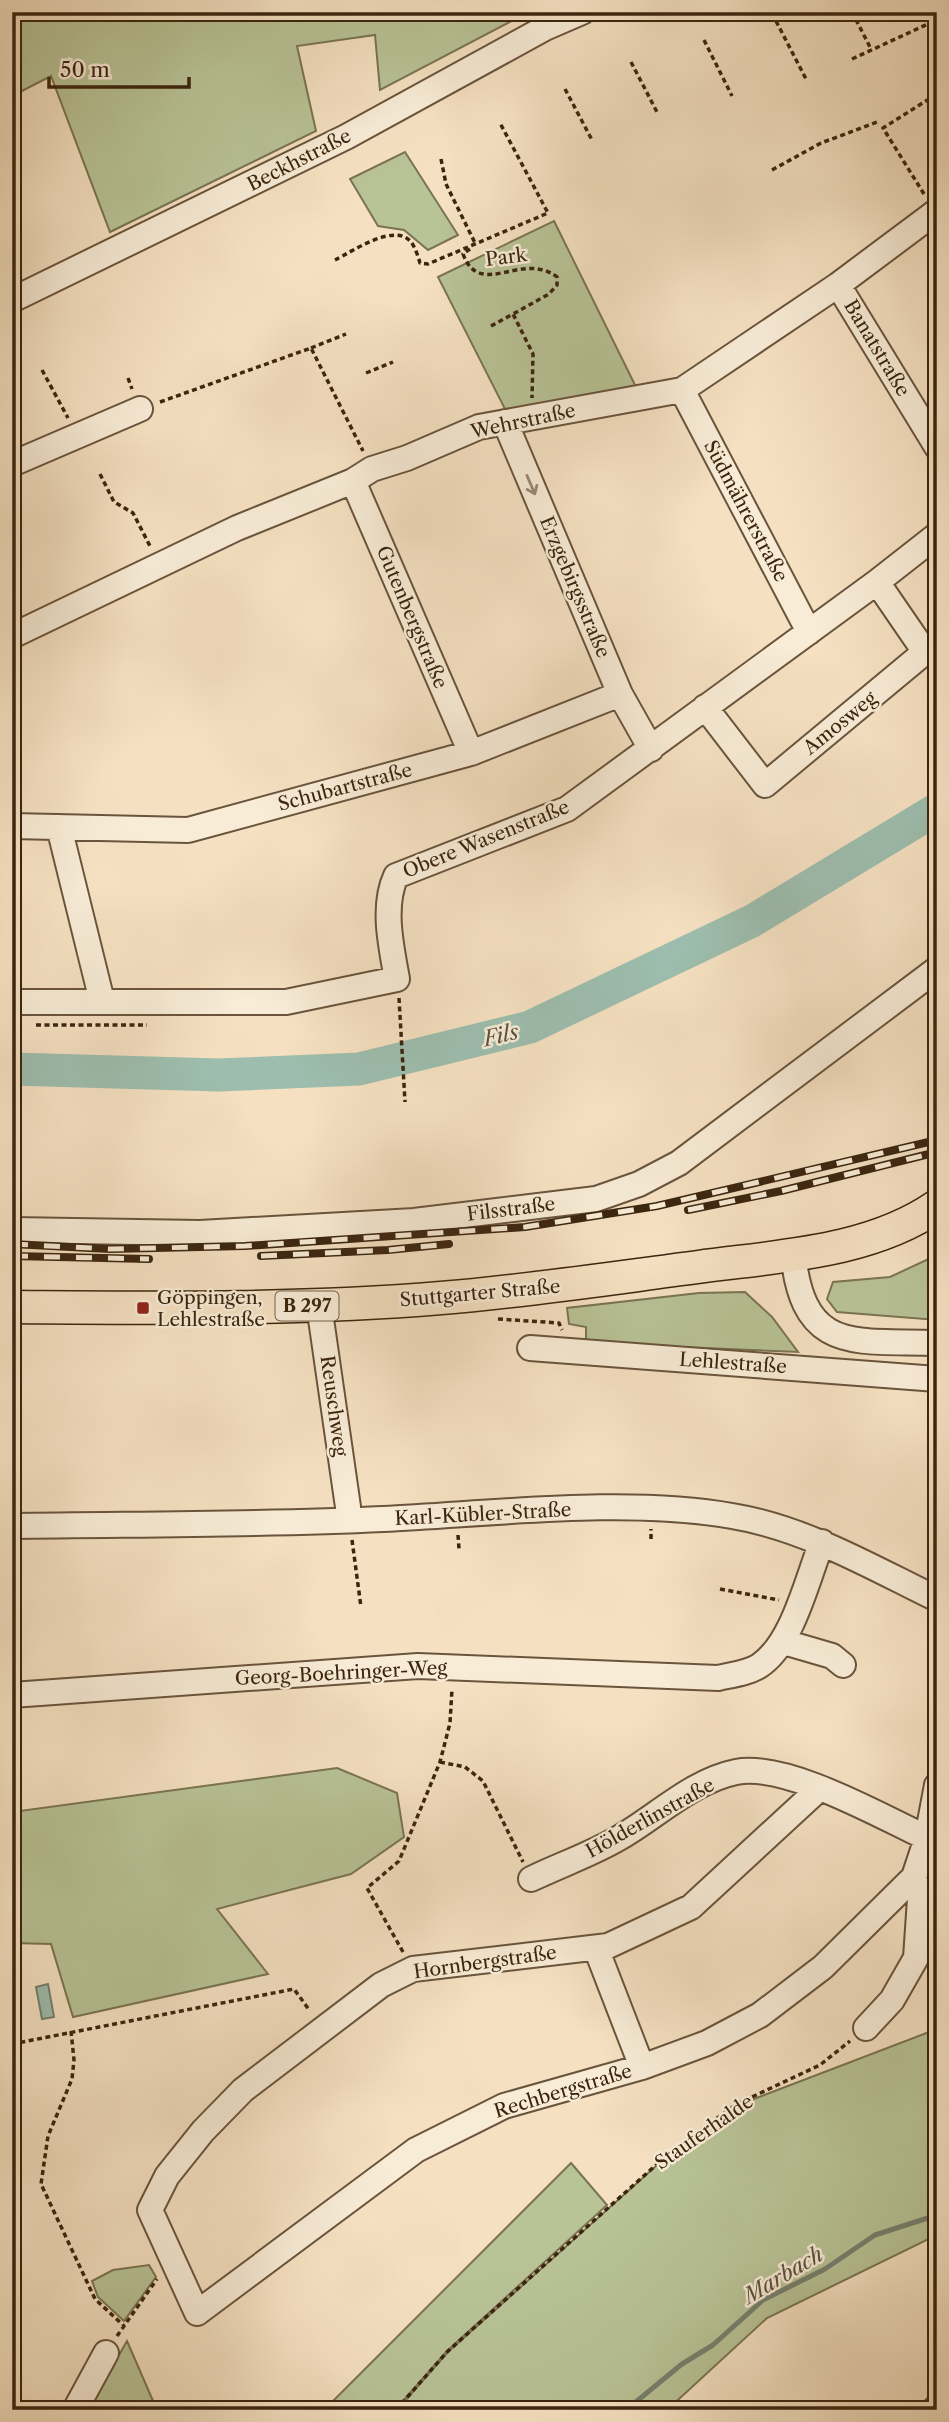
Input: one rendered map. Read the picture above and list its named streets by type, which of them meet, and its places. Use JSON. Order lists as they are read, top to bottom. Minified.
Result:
{"streets":{"main road":["Stuttgarter Straße","B 297"],"street":["Beckhstraße","Banatstraße","Wehrstraße","Südmährerstraße","Erzgebirgsstraße","Gutenbergstraße","Amosweg","Schubartstraße","Obere Wasenstraße","Filsstraße","Lehlestraße","Reuschweg","Karl-Kübler-Straße","Georg-Boehringer-Weg","Hölderlinstraße","Hornbergstraße","Rechbergstraße"],"path":["Park","Stauferhalde"]},"crossings":[["Banatstraße","Wehrstraße"],["Wehrstraße","Südmährerstraße"],["Wehrstraße","Erzgebirgsstraße"],["Wehrstraße","Gutenbergstraße"],["Südmährerstraße","Obere Wasenstraße"],["Erzgebirgsstraße","Schubartstraße"],["Erzgebirgsstraße","Obere Wasenstraße"],["Gutenbergstraße","Schubartstraße"],["Amosweg","Obere Wasenstraße"],["Stuttgarter Straße","Reuschweg"],["Karl-Kübler-Straße","Georg-Boehringer-Weg"],["Hölderlinstraße","Hornbergstraße"],["Hornbergstraße","Rechbergstraße"]],"one_way":["Erzgebirgsstraße"],"water":["Fils","Marbach"],"places":{"transit":["Göppingen, Lehlestraße"]},"scale_bar":"50 m"}
